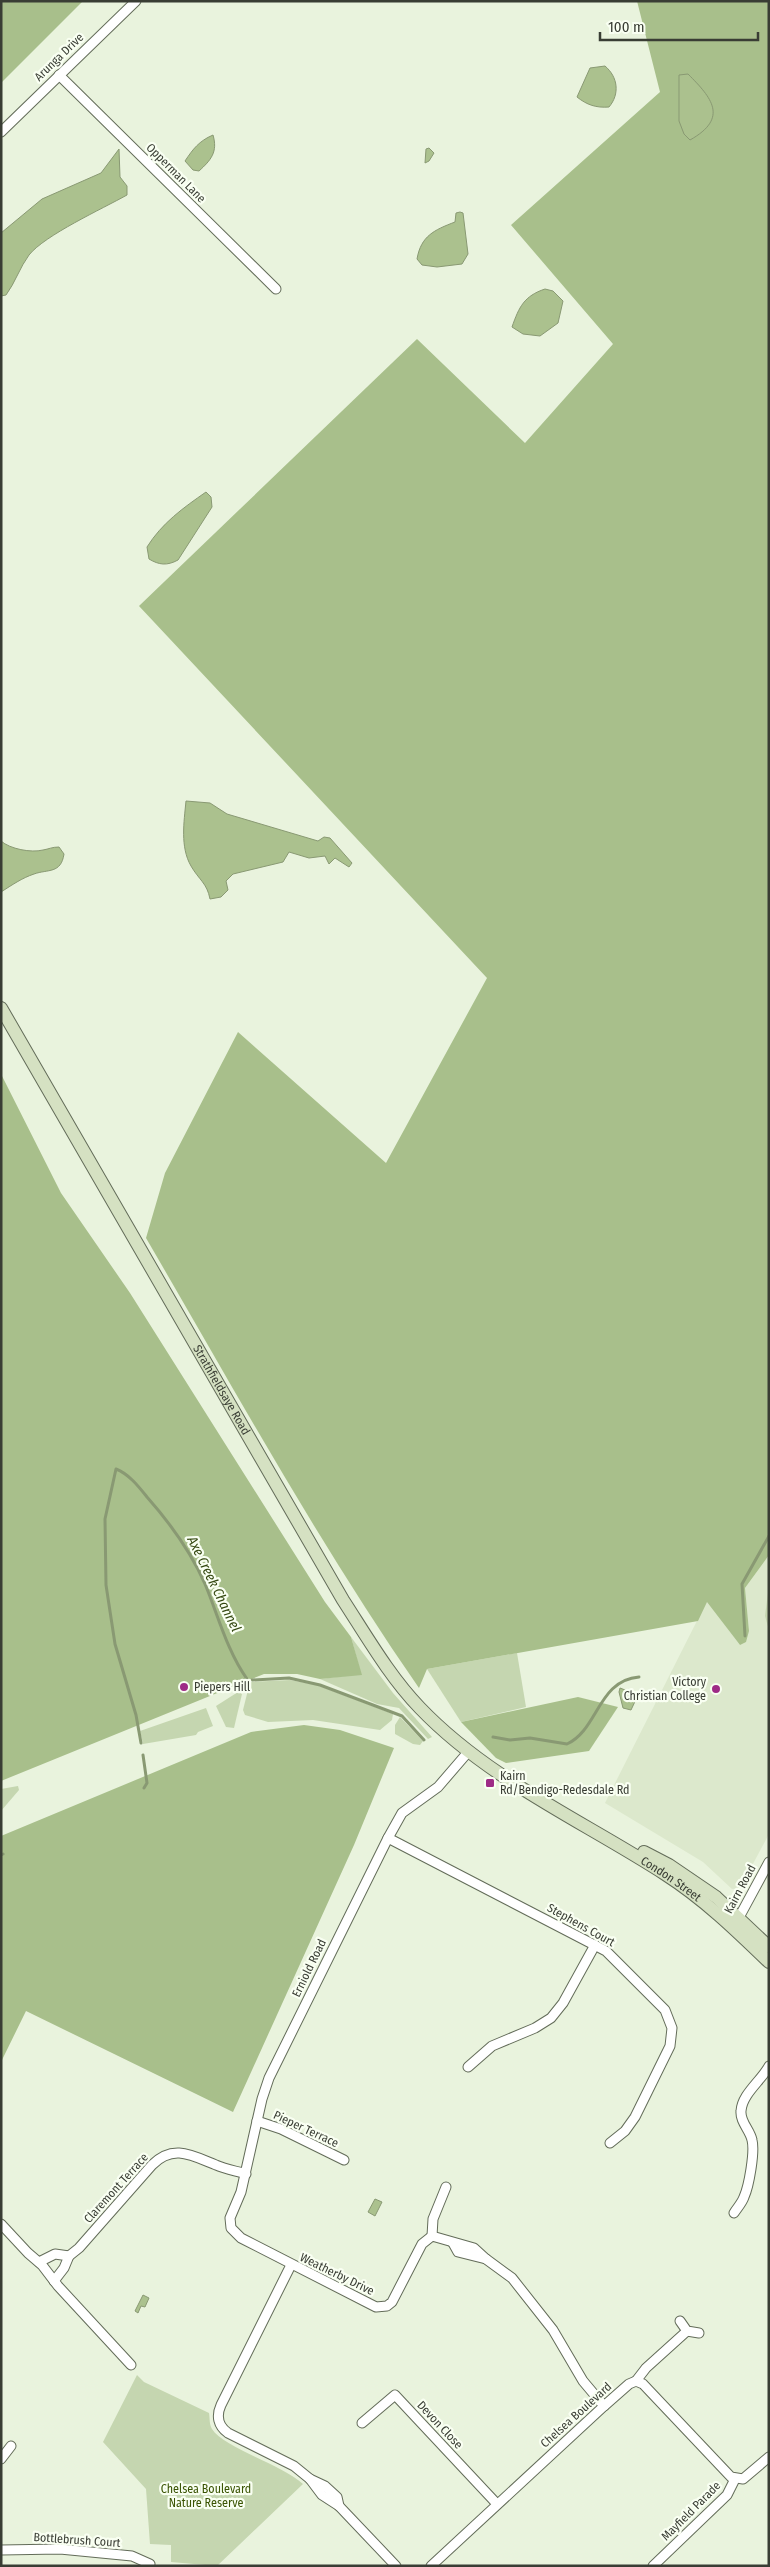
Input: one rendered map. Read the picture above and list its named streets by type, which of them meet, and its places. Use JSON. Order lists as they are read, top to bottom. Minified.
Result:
{"streets":{"main road":["Strathfieldsaye Road","Condon Street"],"street":["Arunga Drive","Opperman Lane","Kairn Road","Stephens Court","Erniold Road","Pieper Terrace","Claremont Terrace","Weatherby Drive","Chelsea Boulevard","Devon Close","Mayfield Parade","Bottlebrush Court"]},"crossings":[["Arunga Drive","Opperman Lane"],["Strathfieldsaye Road","Condon Street"],["Strathfieldsaye Road","Erniold Road"],["Condon Street","Kairn Road"],["Condon Street","Erniold Road"],["Stephens Court","Erniold Road"],["Erniold Road","Pieper Terrace"],["Erniold Road","Claremont Terrace"],["Erniold Road","Weatherby Drive"],["Chelsea Boulevard","Devon Close"]],"water":["Axe Creek Channel"],"parks":["Chelsea Boulevard Nature Reserve"],"places":{"other":["Piepers Hill","Victory Christian College"],"transit":["Kairn Rd/Bendigo-Redesdale Rd"]},"scale_bar":"100 m"}
